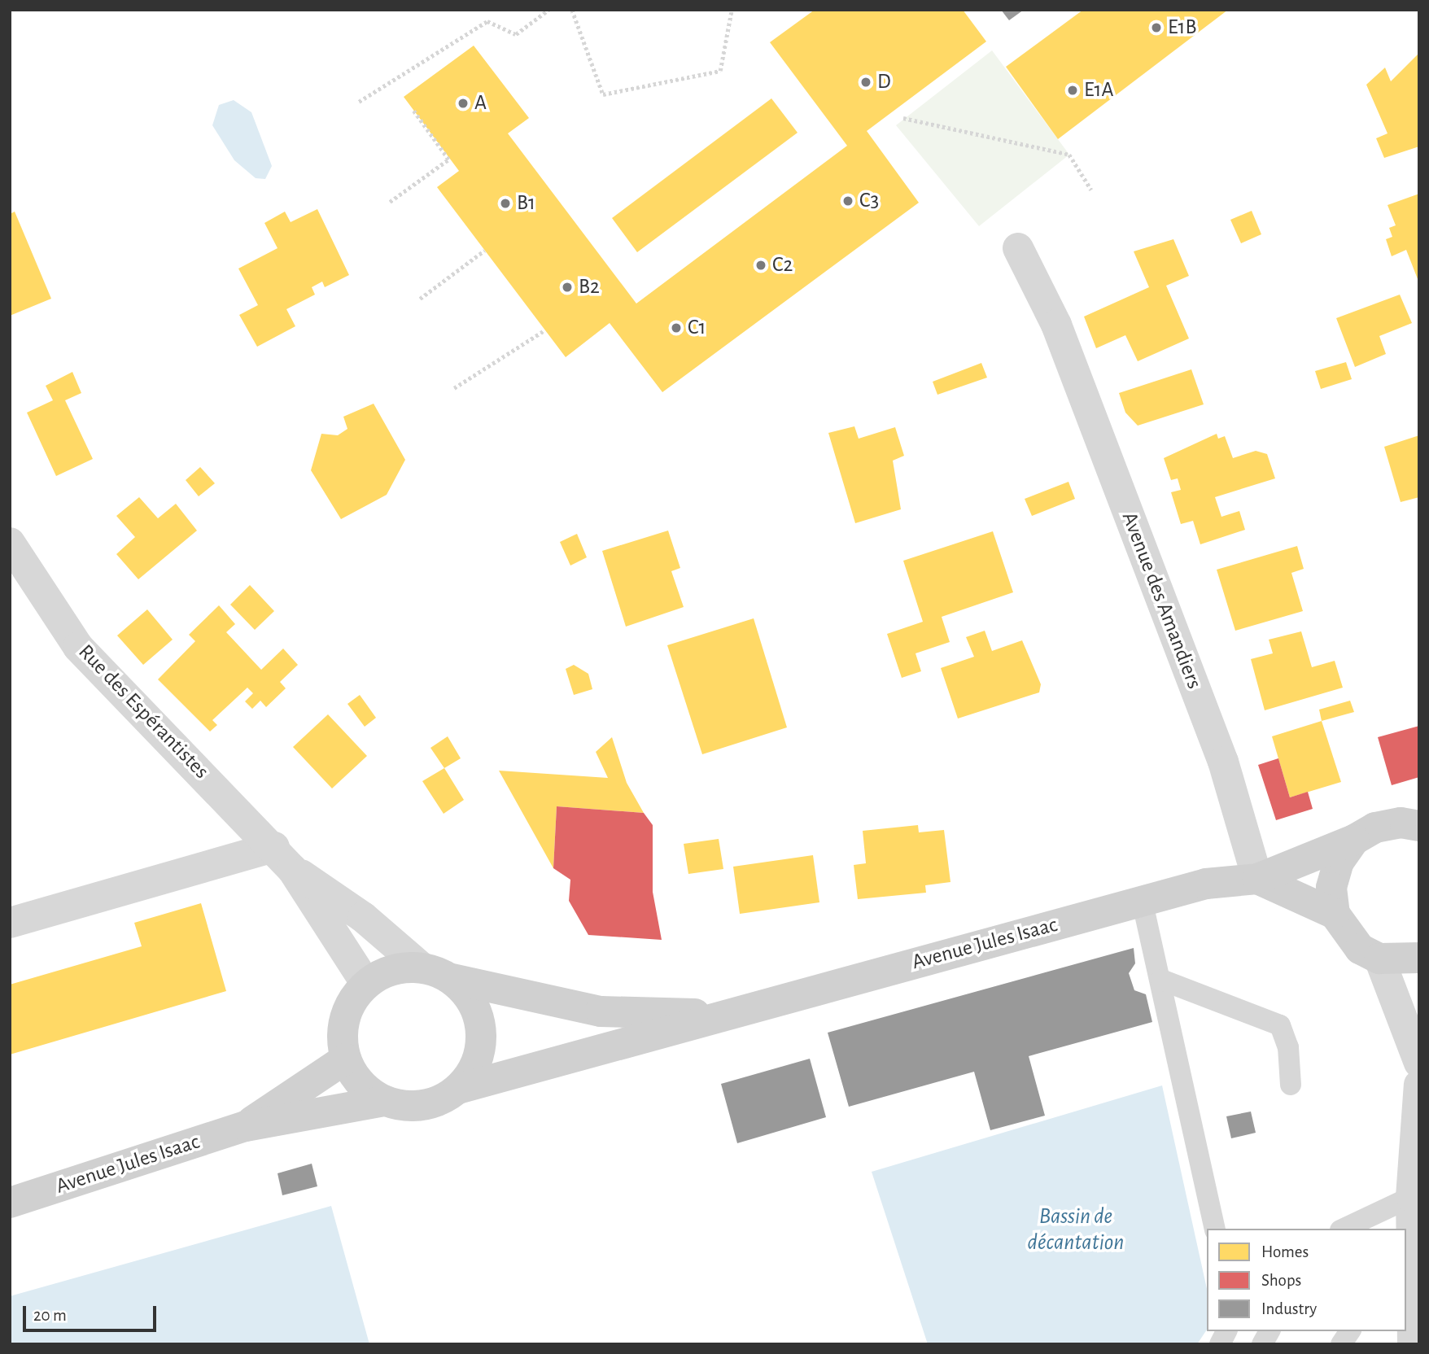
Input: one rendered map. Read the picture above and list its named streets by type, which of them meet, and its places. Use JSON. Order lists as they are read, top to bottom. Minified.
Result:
{"streets":{"main road":["Avenue Jules Isaac"],"street":["Avenue des Amandiers","Rue des Espérantistes"]},"crossings":[["Avenue des Amandiers","Avenue Jules Isaac"],["Rue des Espérantistes","Avenue Jules Isaac"]],"water":["Bassin de décantation"],"places":["E1B","D","E1A","A","C3","B1","C2","B2","C1"],"legend":["Homes","Shops","Industry"],"scale_bar":"20 m"}
